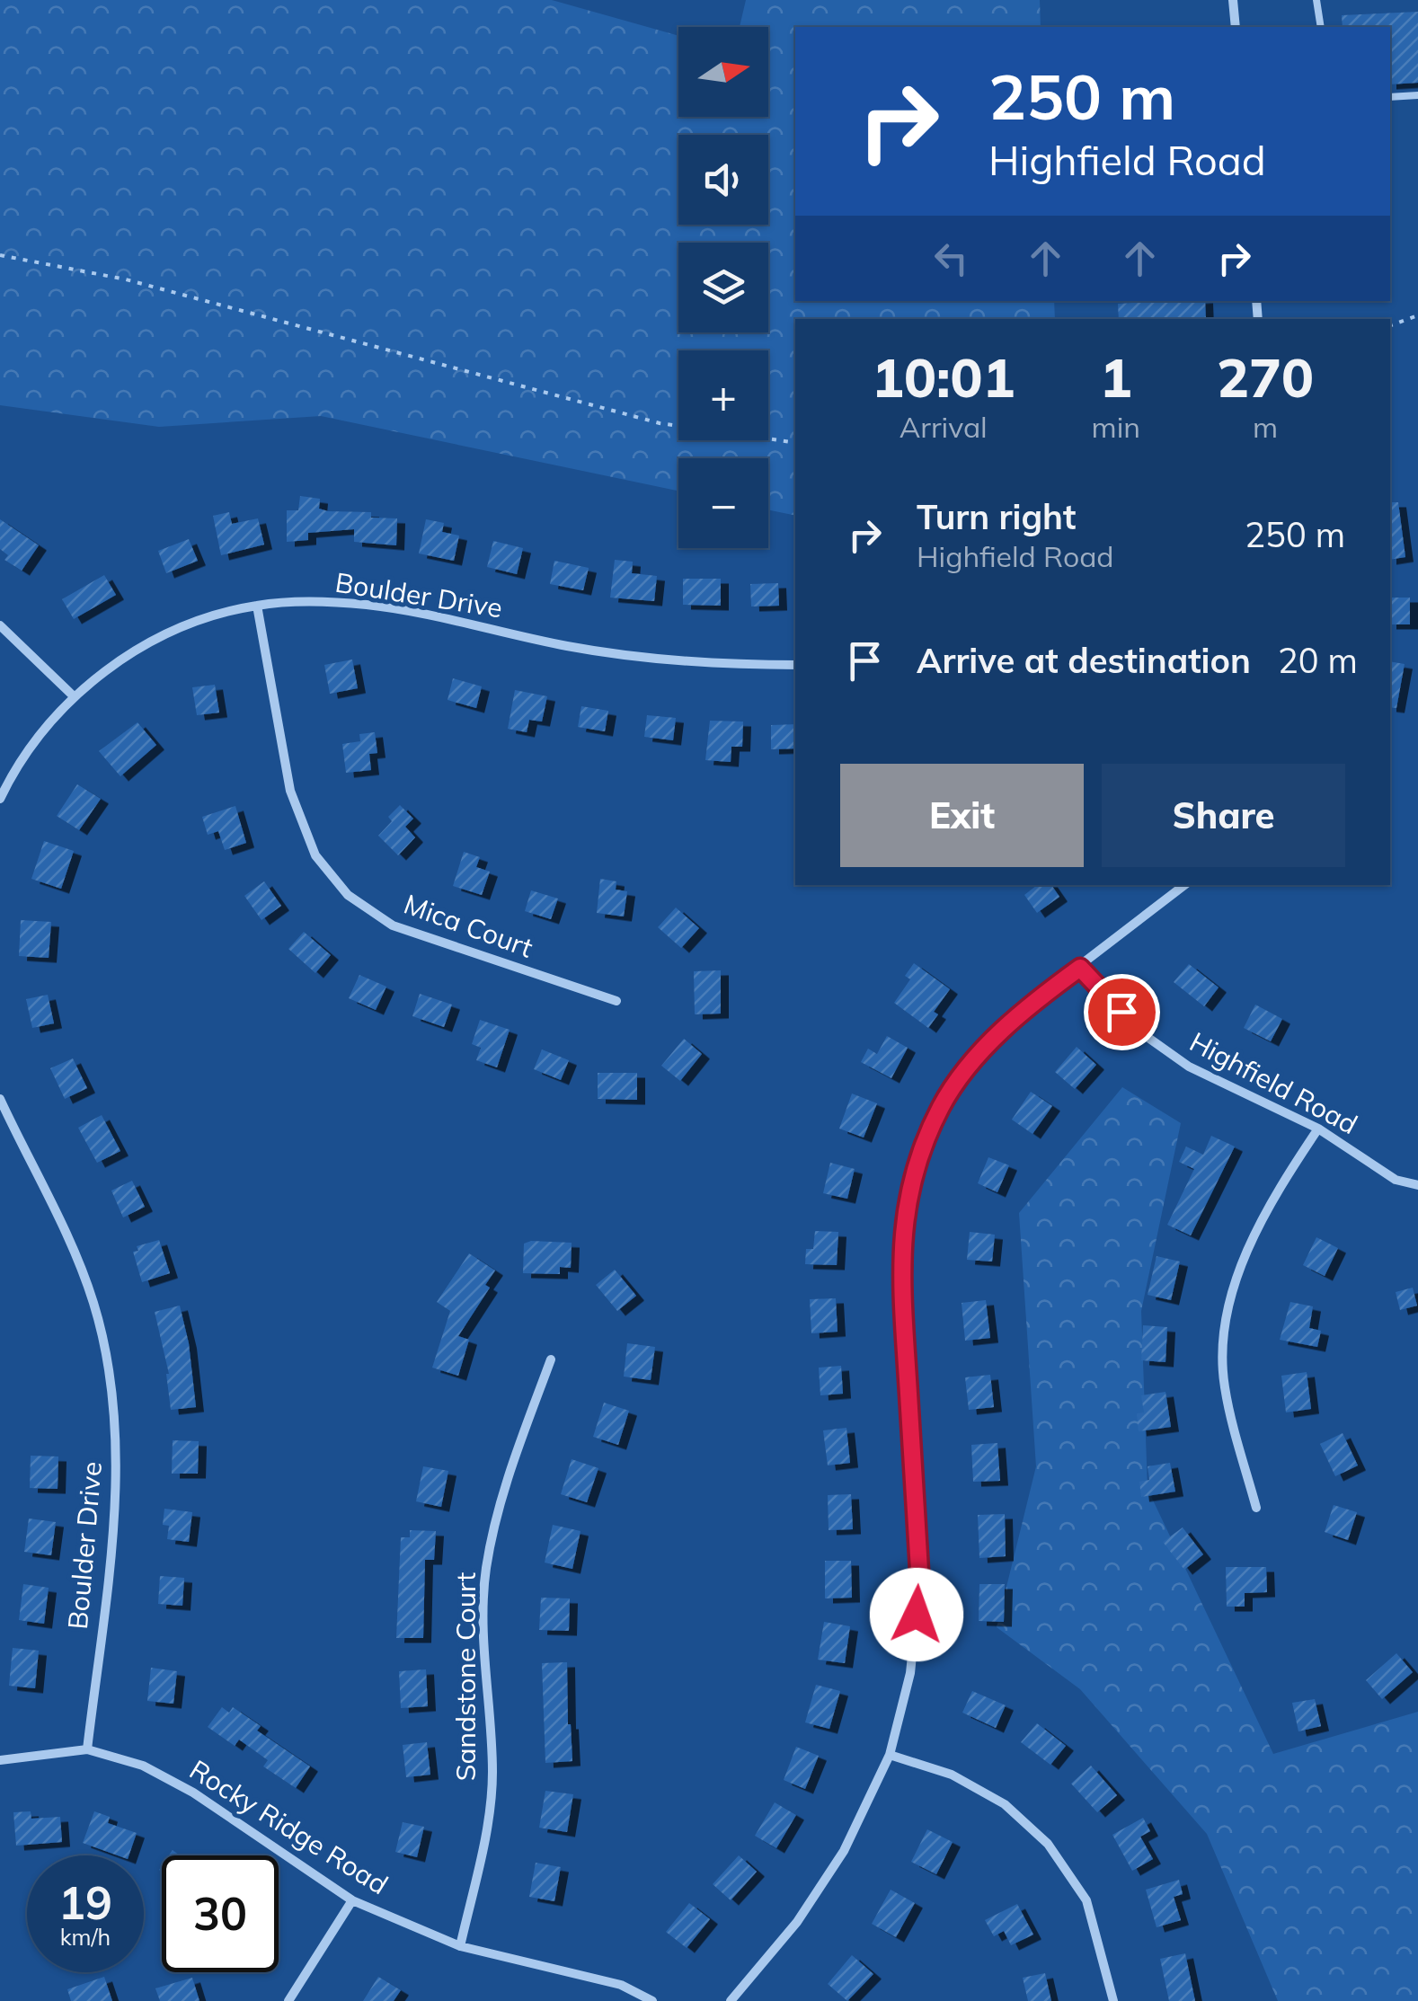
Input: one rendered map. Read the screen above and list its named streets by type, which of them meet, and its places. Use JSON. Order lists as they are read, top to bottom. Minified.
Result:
{"streets":{"street":["Boulder Drive","Mica Court","Highfield Road","Sandstone Court","Rocky Ridge Road"]},"crossings":[["Boulder Drive","Mica Court"],["Boulder Drive","Rocky Ridge Road"],["Sandstone Court","Rocky Ridge Road"]],"north":"right","page":{"map_buttons":["+","−"],"turn":["250 m","Highfield Road"],"eta":["10:01","Arrival","1","min","270","m"],"list":[{"name":"Turn right","note":"Highfield Road","value":"250 m"},{"name":"Arrive at destination","value":"20 m"}],"buttons":["Exit","Share"],"speed":"19 km/h","limit":"30"}}
